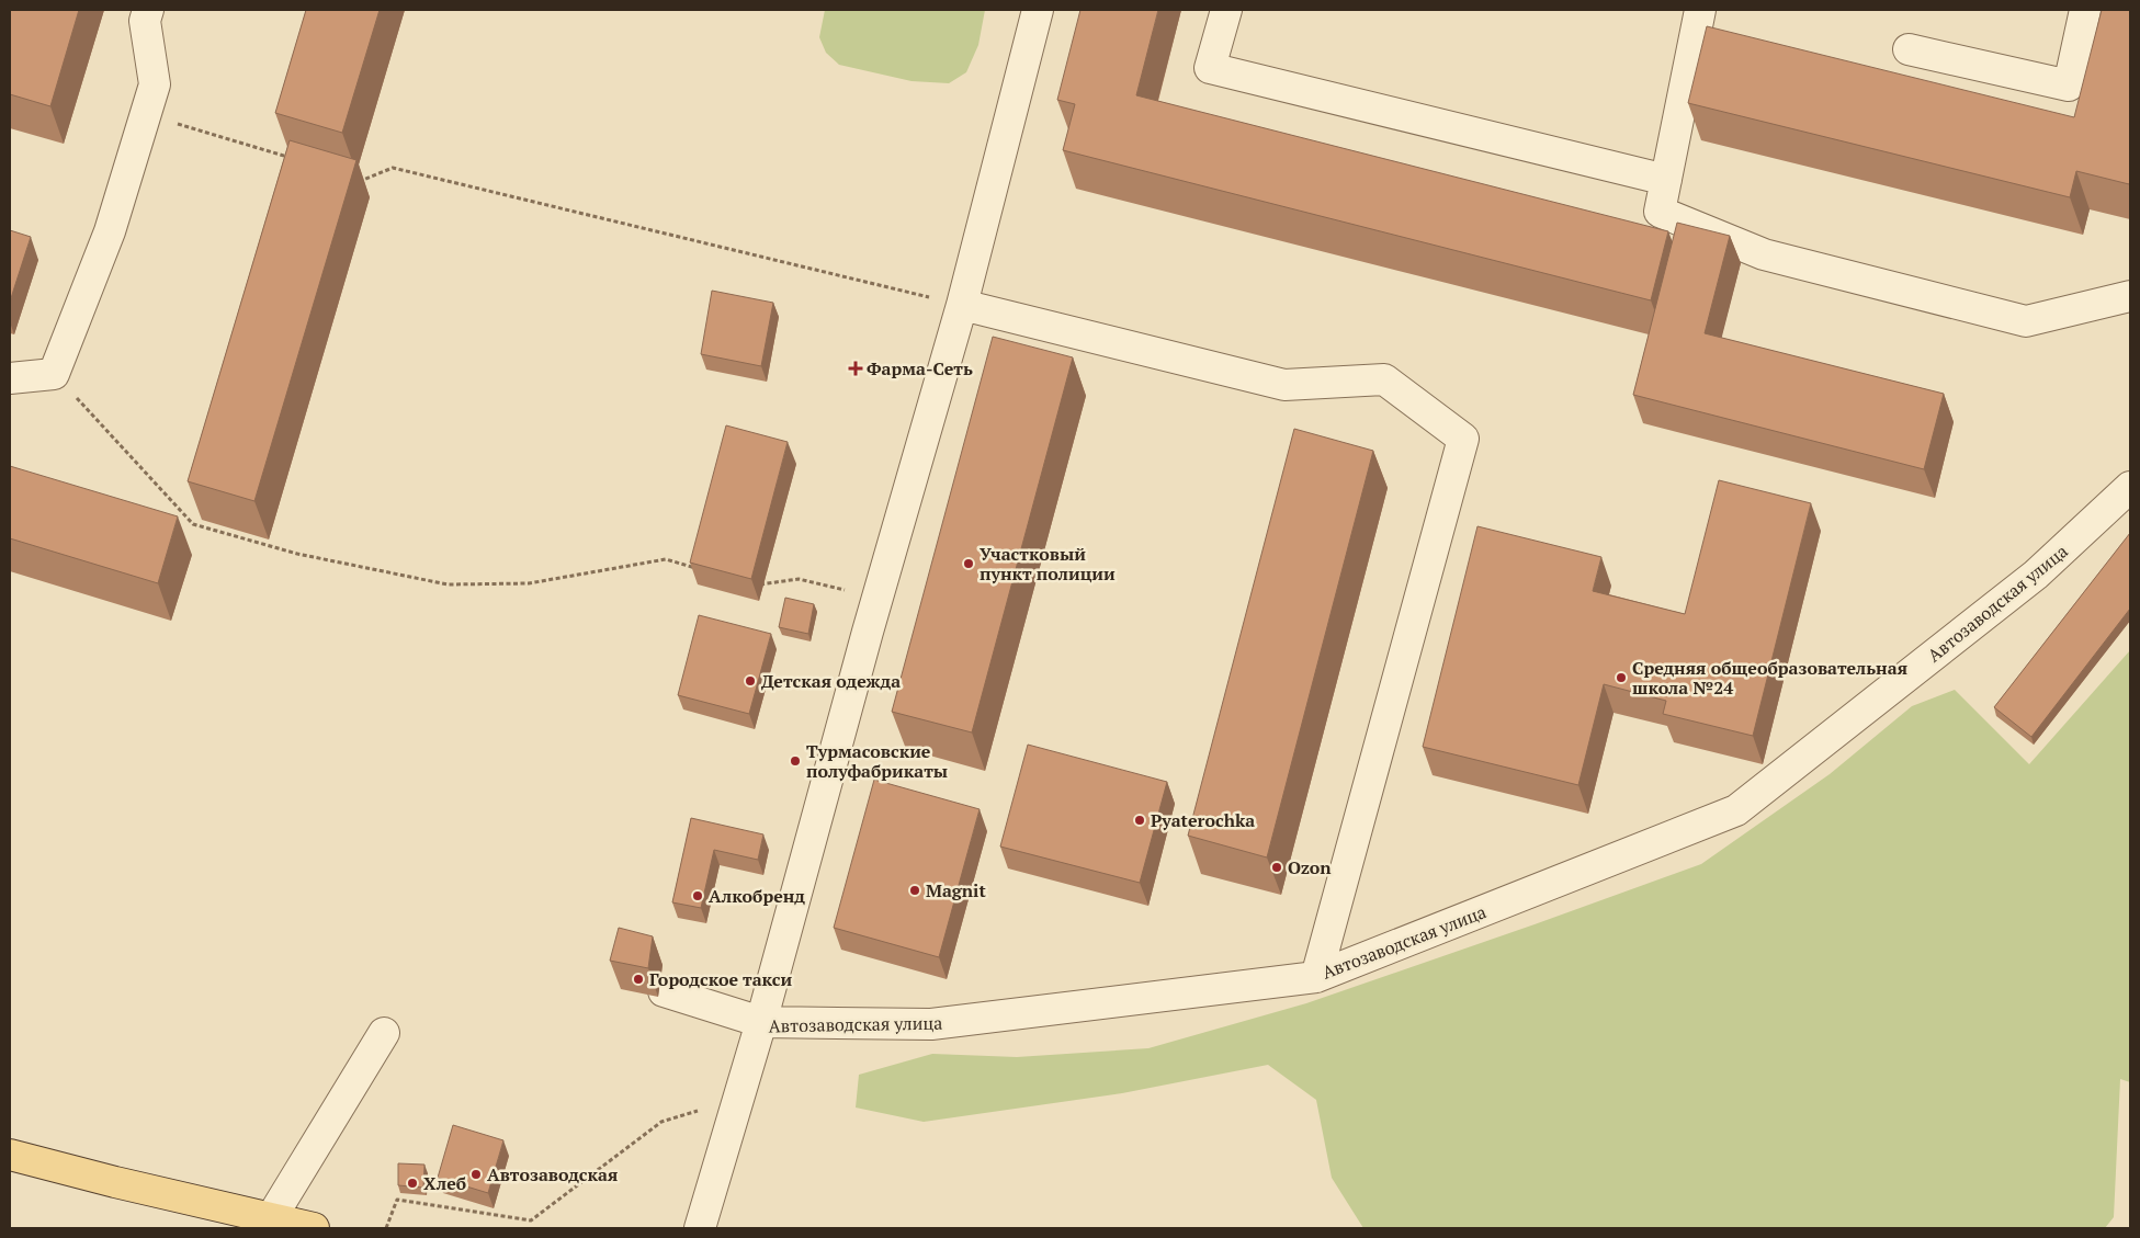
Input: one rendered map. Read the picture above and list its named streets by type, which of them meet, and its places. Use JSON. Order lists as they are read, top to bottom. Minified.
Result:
{"streets":{"street":["Автозаводская улица"]},"places":{"health":["Фарма-Сеть"],"other":["Участковый пункт полиции","Средняя общеобразовательная школа №24","Детская одежда","Турмасовские полуфабрикаты","Pyaterochka","Ozon","Magnit","Алкобренд","Городское такси","Автозаводская","Хлеб"]}}
